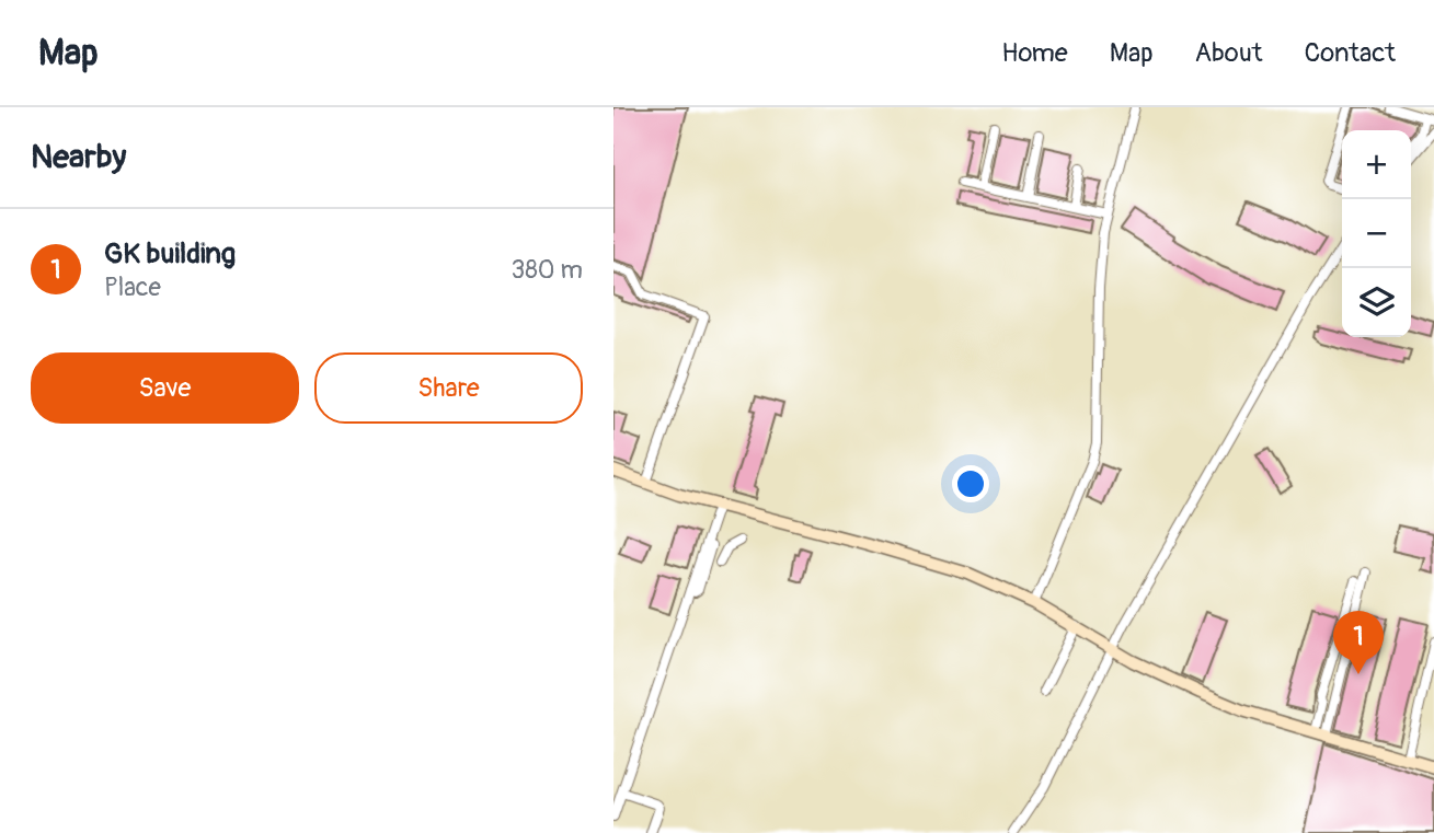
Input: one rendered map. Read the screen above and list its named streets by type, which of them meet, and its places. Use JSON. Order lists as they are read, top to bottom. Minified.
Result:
{"page":{"header":"Map","nav":["Home","Map","About","Contact"],"heading":"Nearby","map_buttons":["+","−"],"list":[{"mark":"1","name":"GK building","note":"Place","value":"380 m"}],"buttons":["Save","Share"],"pins":"1"}}
